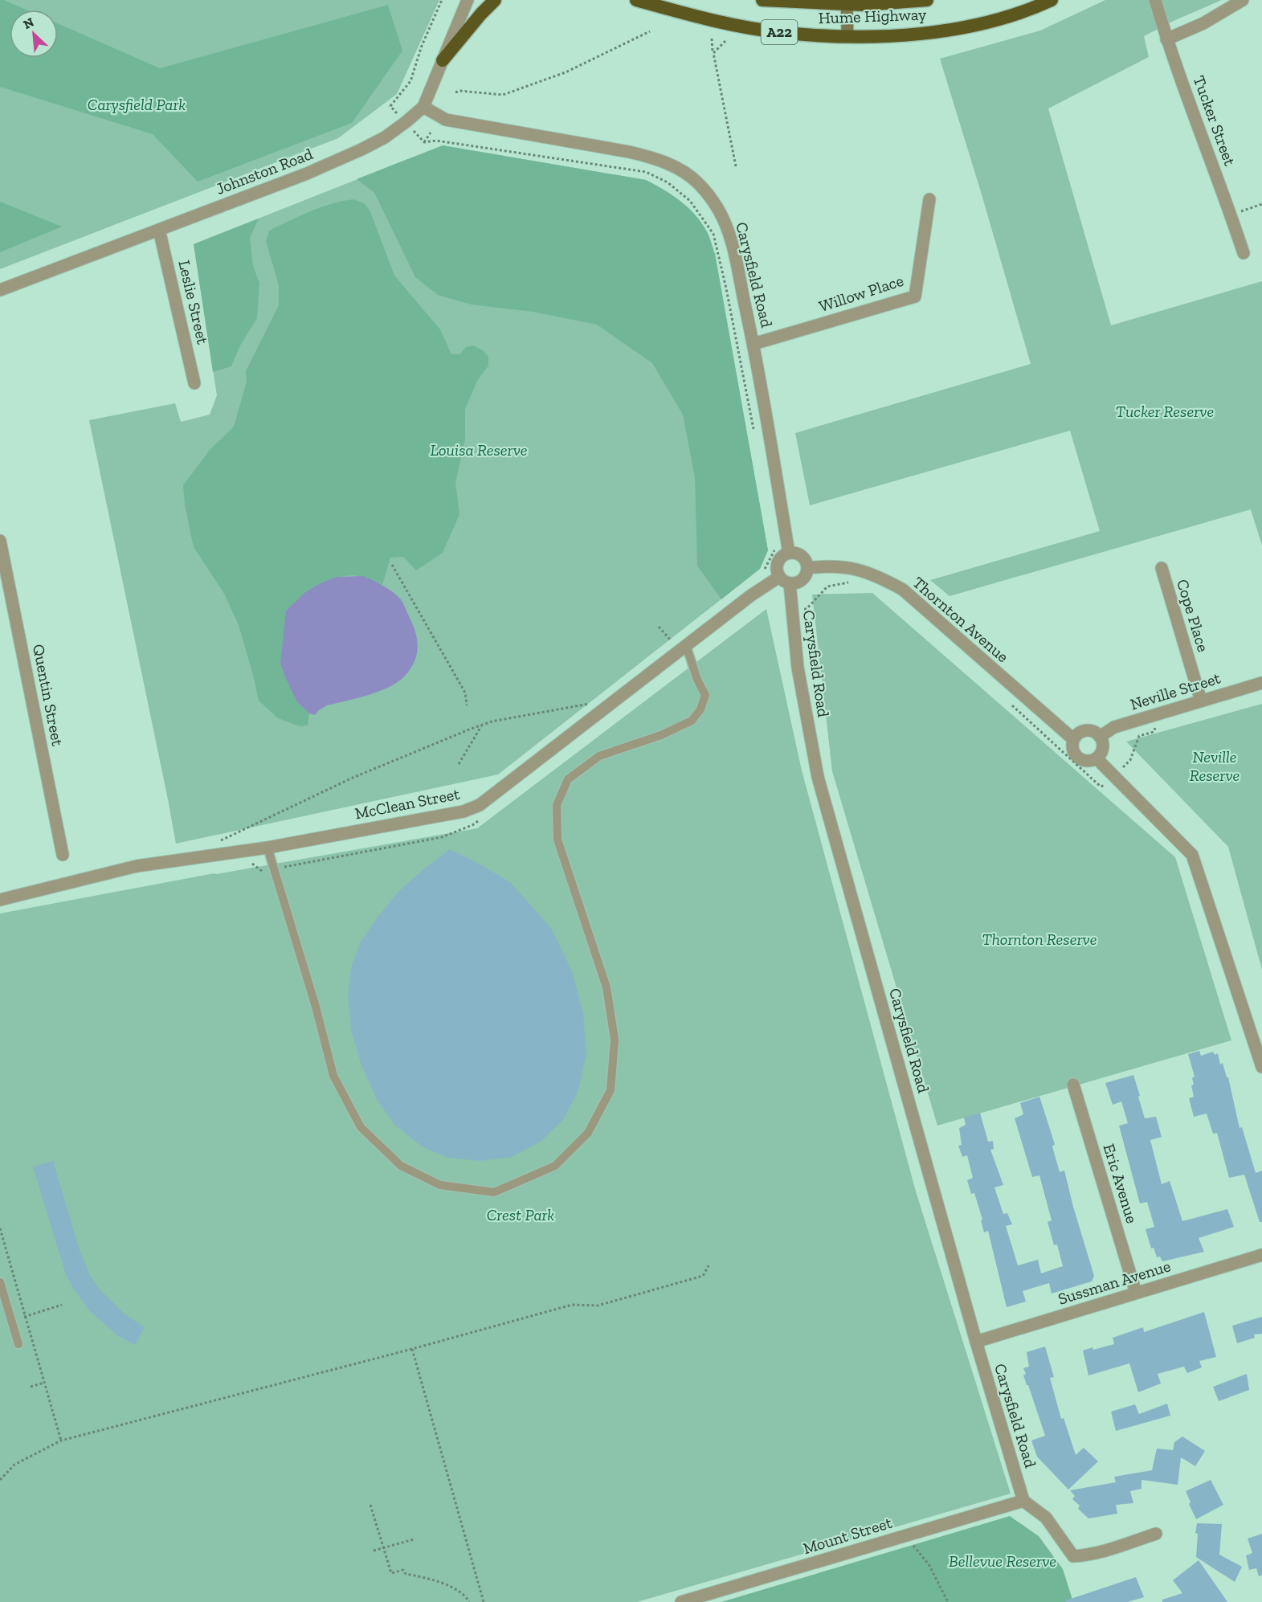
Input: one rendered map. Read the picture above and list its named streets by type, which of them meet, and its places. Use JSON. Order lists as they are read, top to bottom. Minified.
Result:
{"streets":{"highway":["Hume Highway","A22"],"street":["Tucker Street","Johnston Road","Carysfield Road","Willow Place","Leslie Street","Cope Place","Thornton Avenue","Neville Street","Quentin Street","McClean Street","Eric Avenue","Sussman Avenue","Mount Street"]},"crossings":[["Johnston Road","Carysfield Road"],["Johnston Road","Leslie Street"],["Carysfield Road","Willow Place"],["Carysfield Road","Thornton Avenue"],["Carysfield Road","McClean Street"],["Carysfield Road","Sussman Avenue"],["Carysfield Road","Mount Street"],["Cope Place","Neville Street"],["Thornton Avenue","Neville Street"],["Thornton Avenue","McClean Street"],["Eric Avenue","Sussman Avenue"]],"parks":["Carysfield Park","Tucker Reserve","Louisa Reserve","Neville Reserve","Thornton Reserve","Crest Park","Bellevue Reserve"],"north":"top left"}
